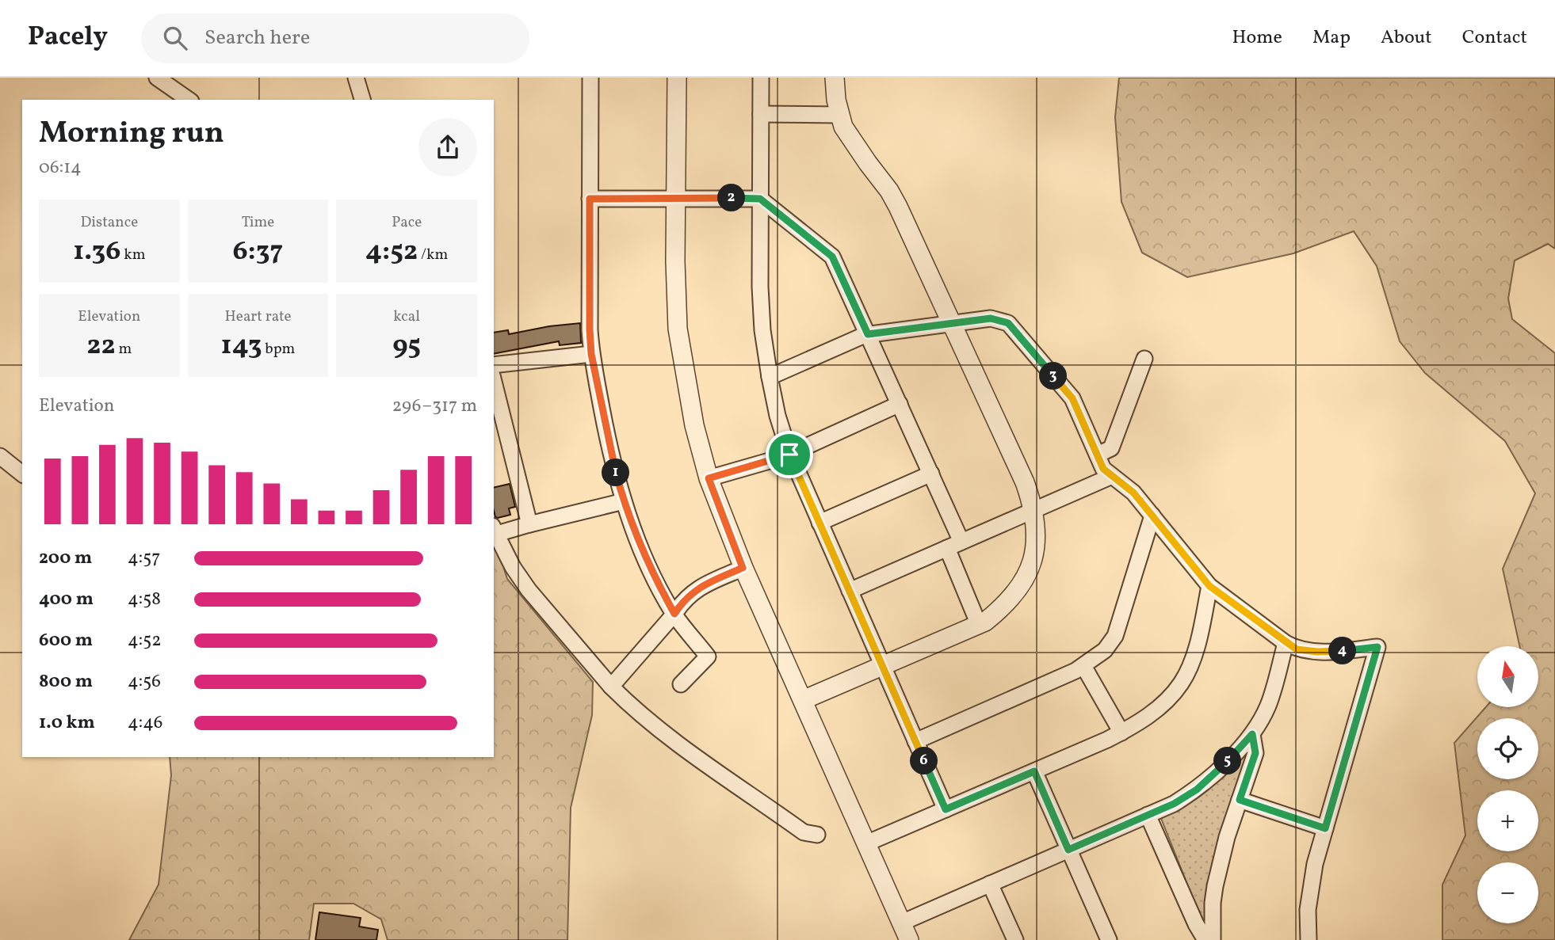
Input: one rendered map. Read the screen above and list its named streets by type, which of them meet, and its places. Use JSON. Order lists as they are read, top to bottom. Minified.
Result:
{"north":"top","page":{"header":"Pacely","search":"Search here","nav":["Home","Map","About","Contact"],"heading":["Morning run","06:14"],"pins":["2","3","1","4","5","6"],"stats":[["Distance","1.36 km"],["Time","6:37"],["Pace","4:52 /km"],["Elevation","22 m"],["Heart rate","143 bpm"],["kcal","95"]],"chart":["Elevation","296–317 m"],"list":[{"name":"200 m","note":"4:57"},{"name":"400 m","note":"4:58"},{"name":"600 m","note":"4:52"},{"name":"800 m","note":"4:56"},{"name":"1.0 km","note":"4:46"}],"map_buttons":["+","−"]}}
